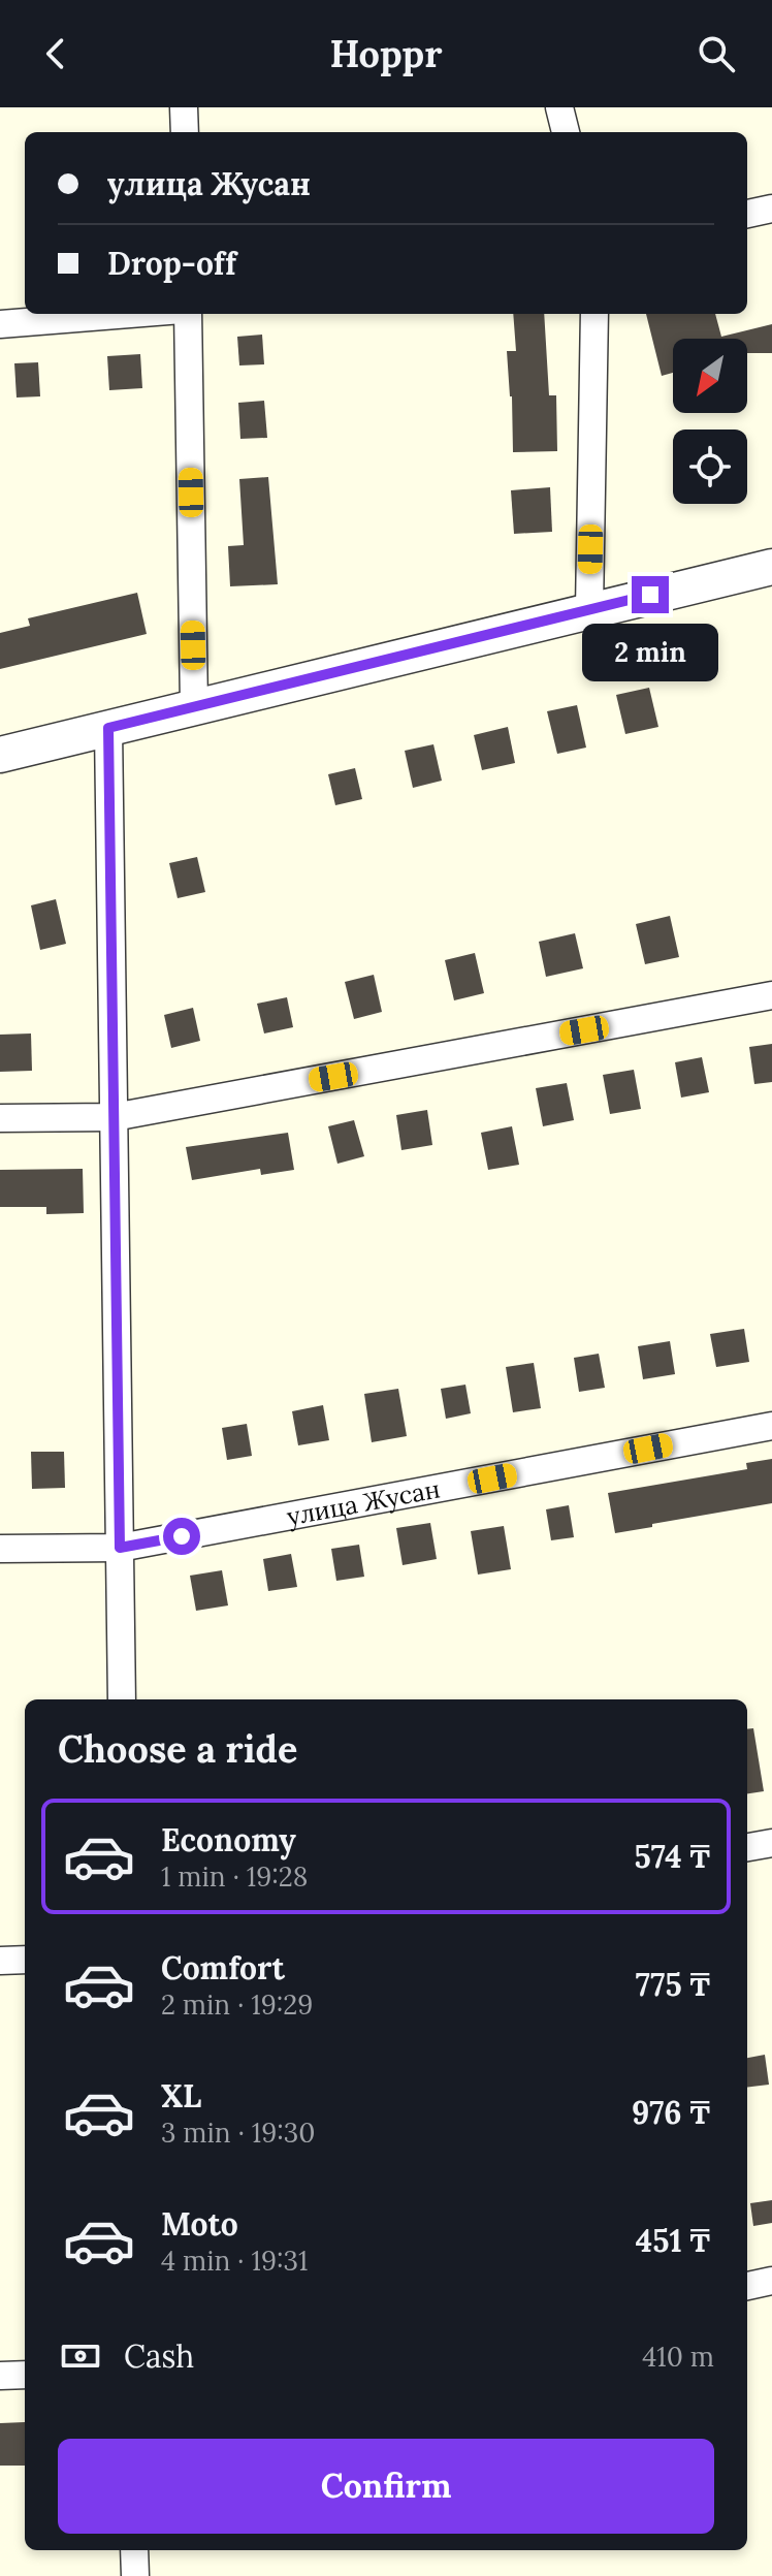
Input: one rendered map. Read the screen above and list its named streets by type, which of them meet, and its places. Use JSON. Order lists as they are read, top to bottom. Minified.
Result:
{"streets":{"street":["улица Жусан"]},"north":"bottom left","page":{"header":"Hoppr","banner":["улица Жусан","Drop-off"],"bubble":"2 min","heading":"Choose a ride","list":[{"name":"Economy","note":"1 min · 19:28","value":"574 ₸"},{"name":"Comfort","note":"2 min · 19:29","value":"775 ₸"},{"name":"XL","note":"3 min · 19:30","value":"976 ₸"},{"name":"Moto","note":"4 min · 19:31","value":"451 ₸"}],"pay":["Cash","410 m"],"buttons":"Confirm"}}
